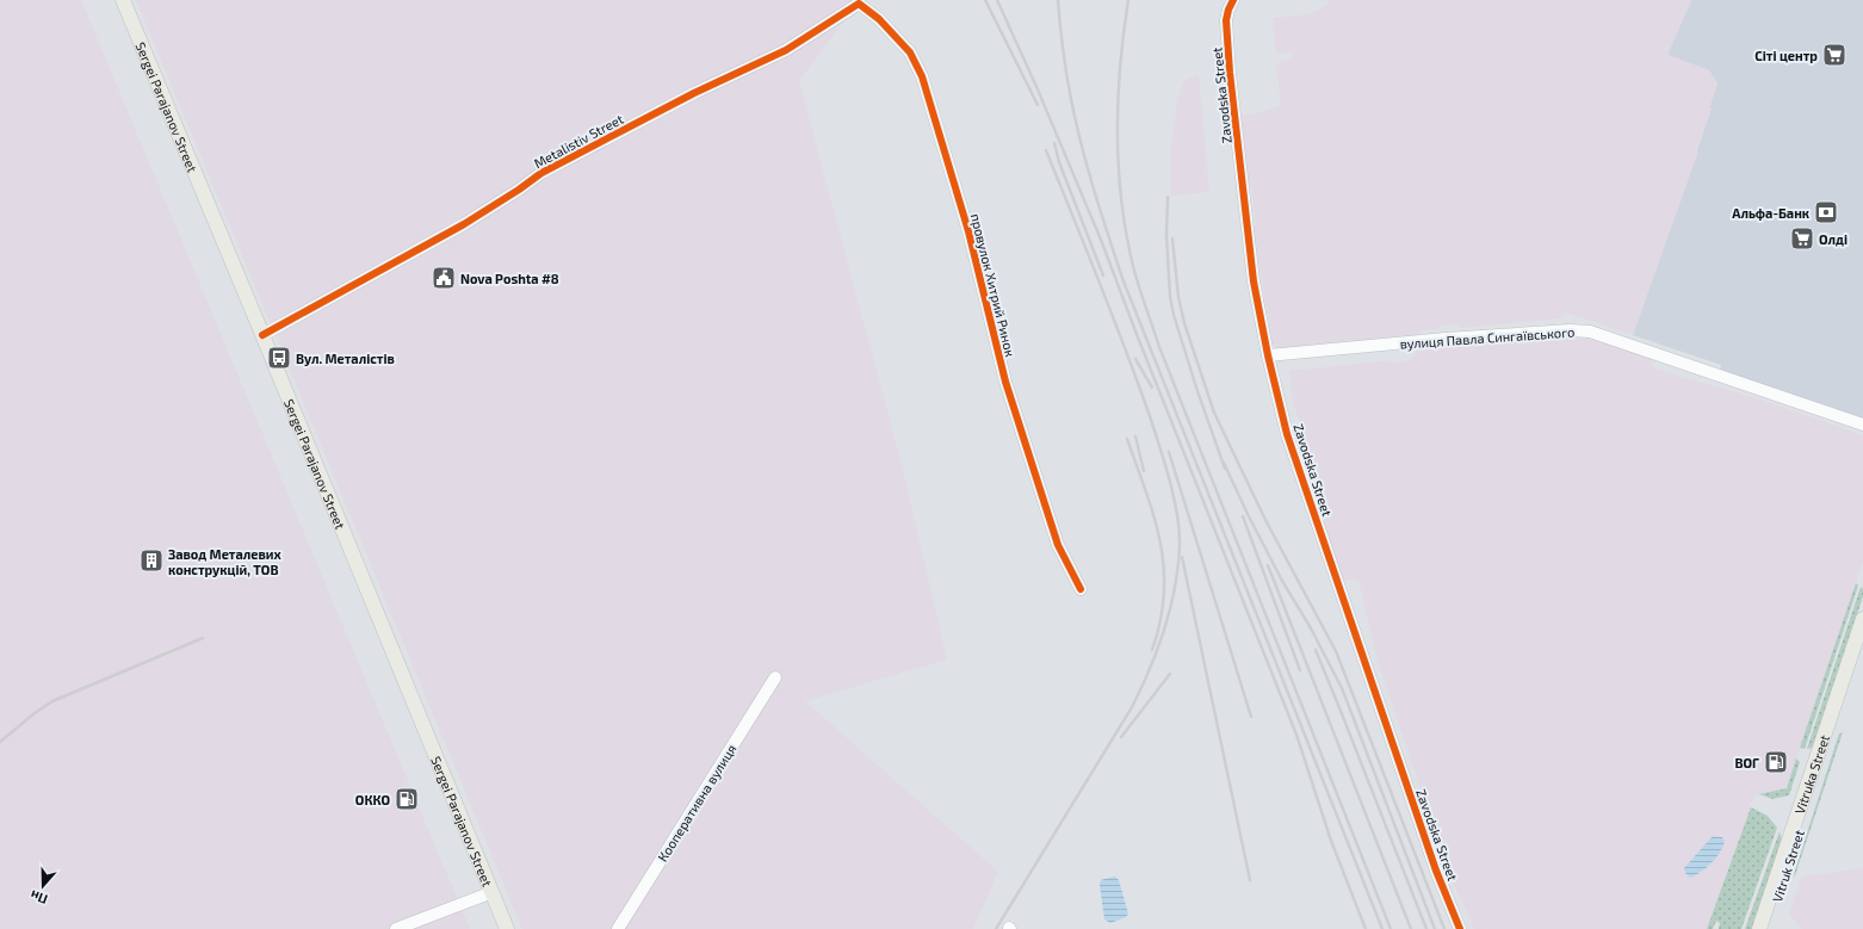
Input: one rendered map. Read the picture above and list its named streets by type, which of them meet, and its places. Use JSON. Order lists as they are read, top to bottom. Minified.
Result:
{"streets":{"main road":["Sergei Parajanov Street","Vitruka Street","Vitruk Street"],"street":["Zavodska Street","Metalistiv Street","провулок Хитрий Ринок","вулиця Павла Сингаївського","Кооперативна вулиця"]},"crossings":[["Zavodska Street","вулиця Павла Сингаївського"],["Sergei Parajanov Street","Metalistiv Street"],["Metalistiv Street","провулок Хитрий Ринок"]],"places":{"supermarket":["Сіті центр","Олді"],"bank":["Альфа-Банк"],"public building":["Nova Poshta #8"],"bus stop":["Вул. Металістів"],"building":["Завод Металевих конструкцій, ТОВ"],"fuel station":["ВОГ","ОККО"]},"north":"bottom"}
